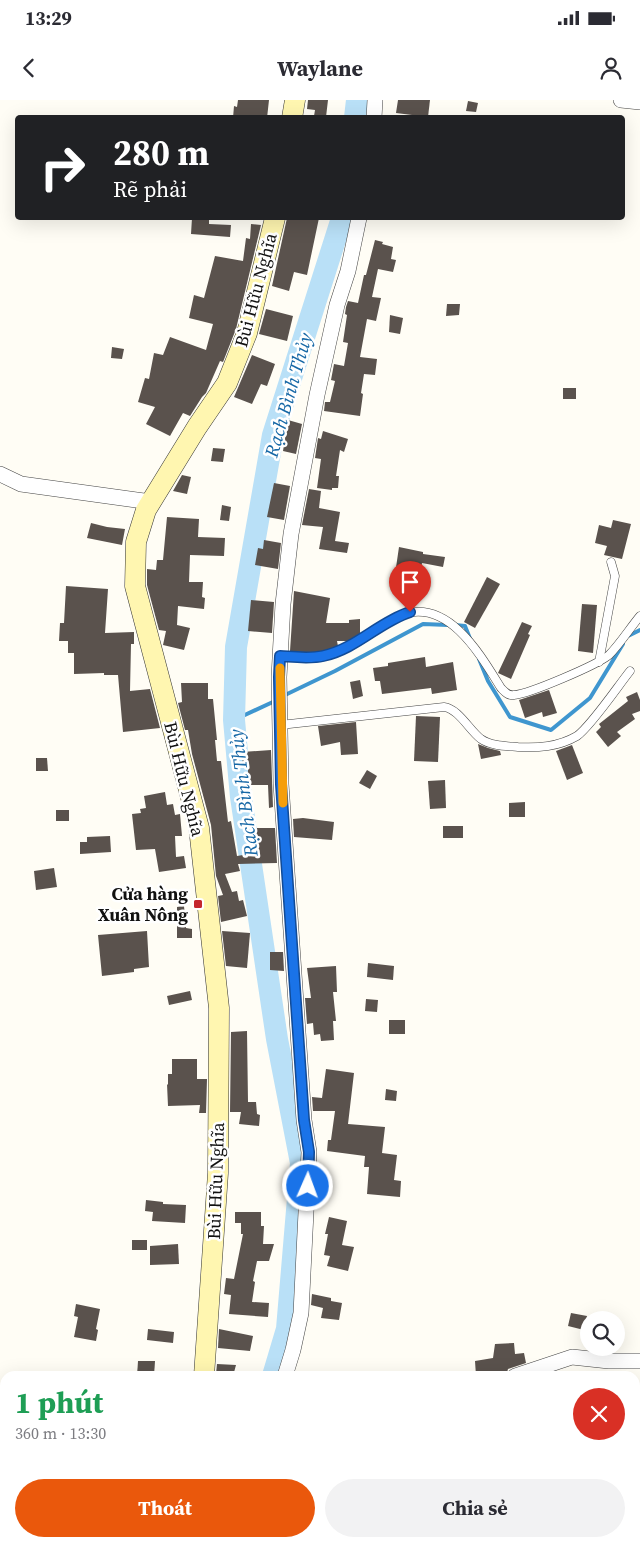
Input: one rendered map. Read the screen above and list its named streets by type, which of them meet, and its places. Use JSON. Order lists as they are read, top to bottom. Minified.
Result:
{"streets":{"main road":["Bùi Hữu Nghĩa"]},"water":["Rạch Bình Thủy"],"places":{"transit":["Cửa hàng Xuân Nông"]},"page":{"status":"13:29","header":"Waylane","turn":["280 m","Rẽ phải"],"heading":["1 phút","360 m · 13:30"],"buttons":["Thoát","Chia sẻ"]}}
